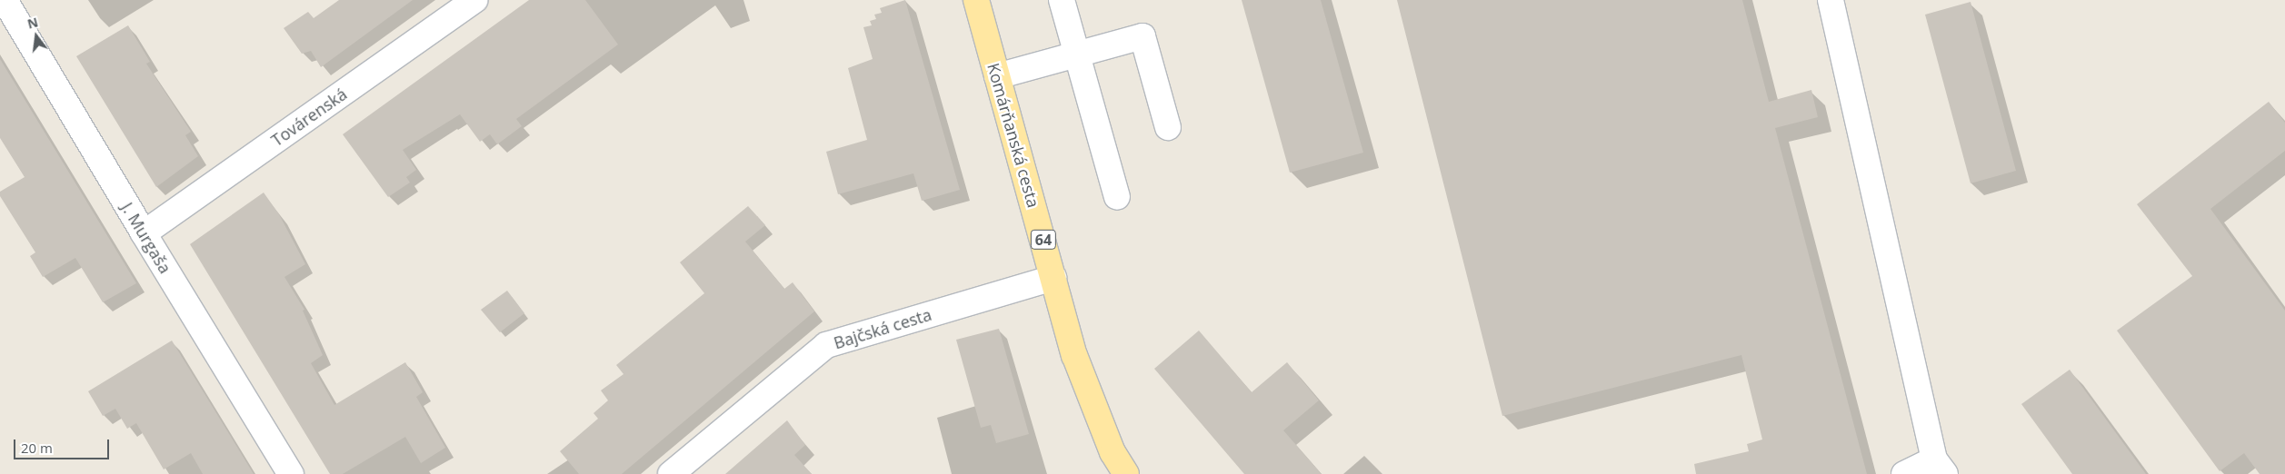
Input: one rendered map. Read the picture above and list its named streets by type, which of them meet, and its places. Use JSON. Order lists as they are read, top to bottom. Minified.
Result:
{"streets":{"main road":["Komárňanská cesta","64"],"street":["Továrenská","J. Murgaša","Bajčská cesta"]},"crossings":[["Továrenská","J. Murgaša"],["Komárňanská cesta","Bajčská cesta"]],"scale_bar":"20 m","north":"top"}
